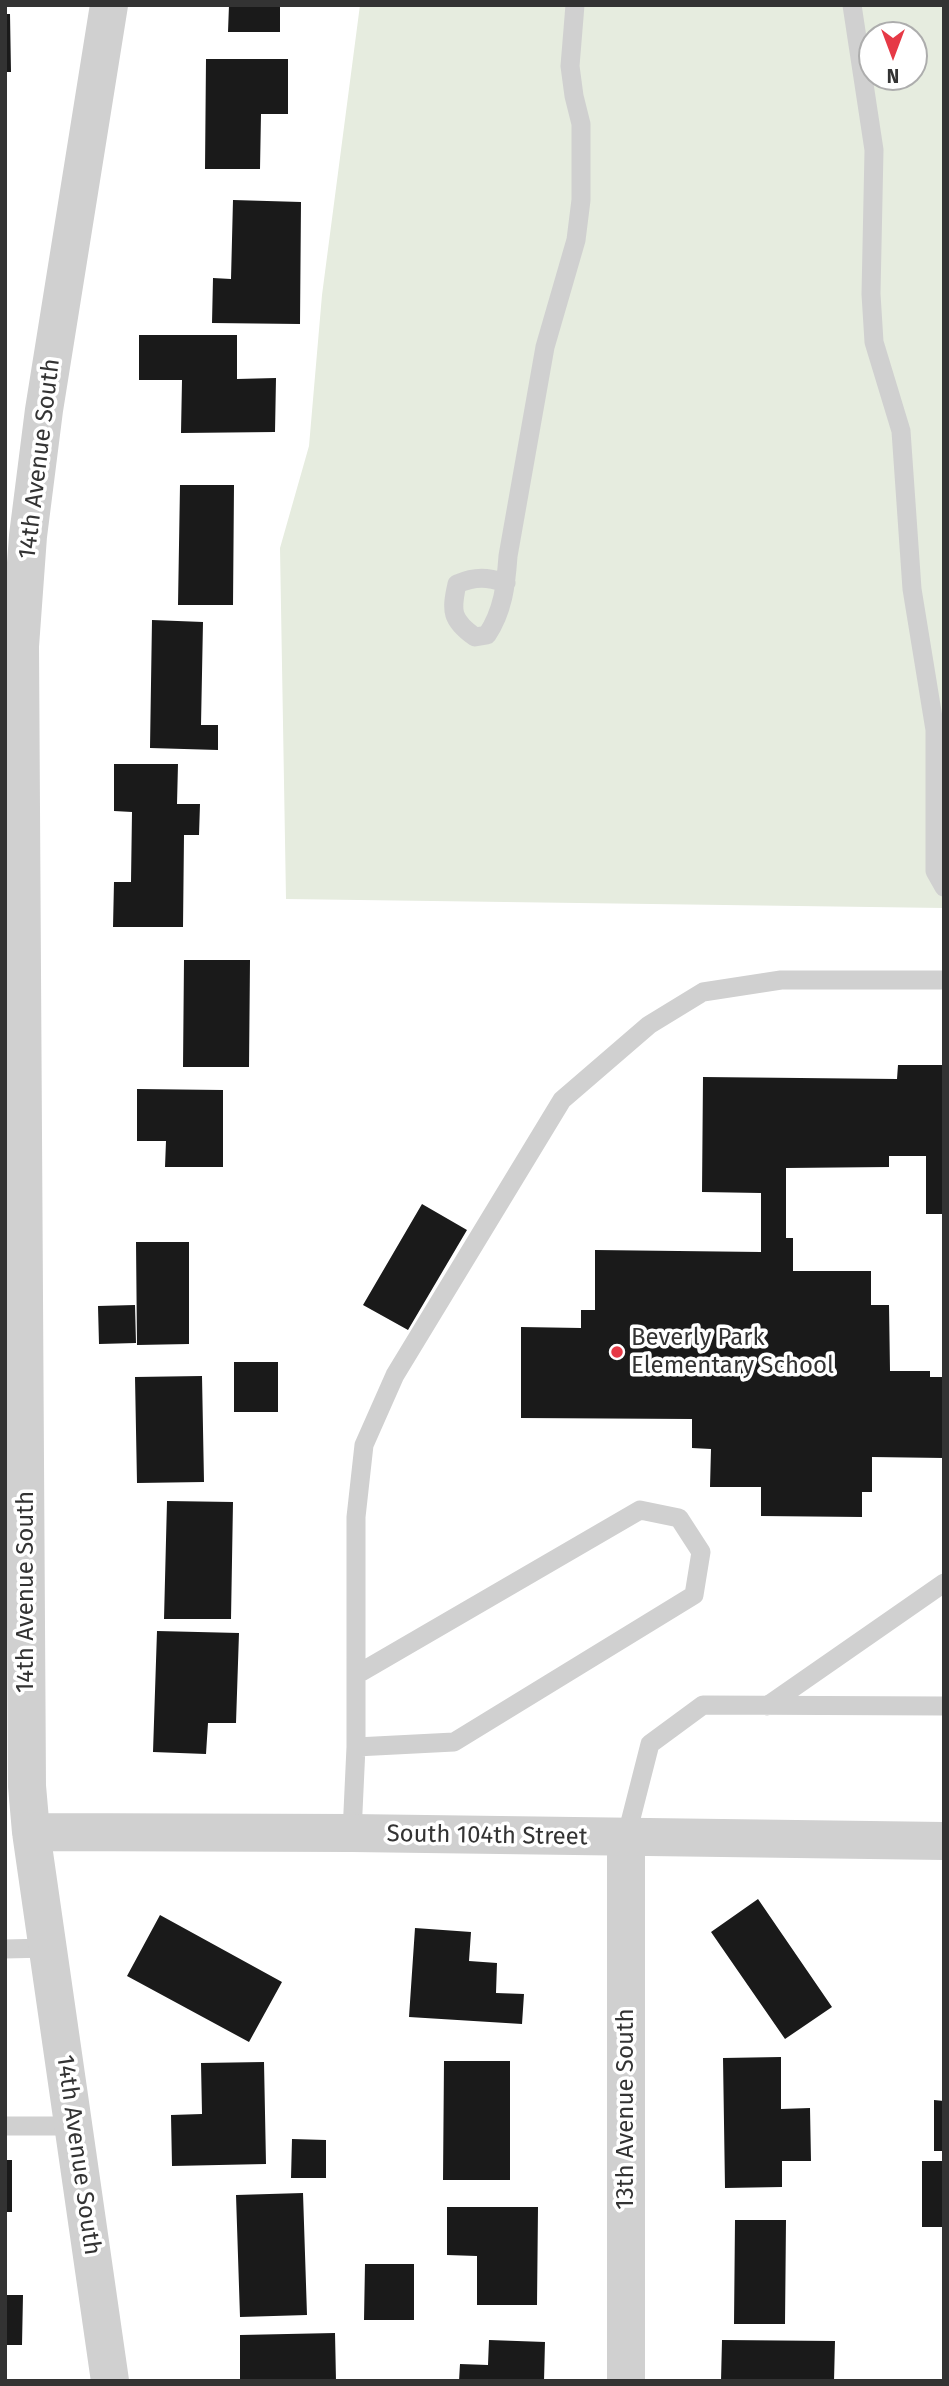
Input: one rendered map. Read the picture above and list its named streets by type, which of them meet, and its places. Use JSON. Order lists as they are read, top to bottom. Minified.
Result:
{"streets":{"street":["14th Avenue South","South 104th Street","13th Avenue South"]},"crossings":[["14th Avenue South","South 104th Street"],["South 104th Street","13th Avenue South"]],"places":["Beverly Park Elementary School"],"north":"bottom"}
